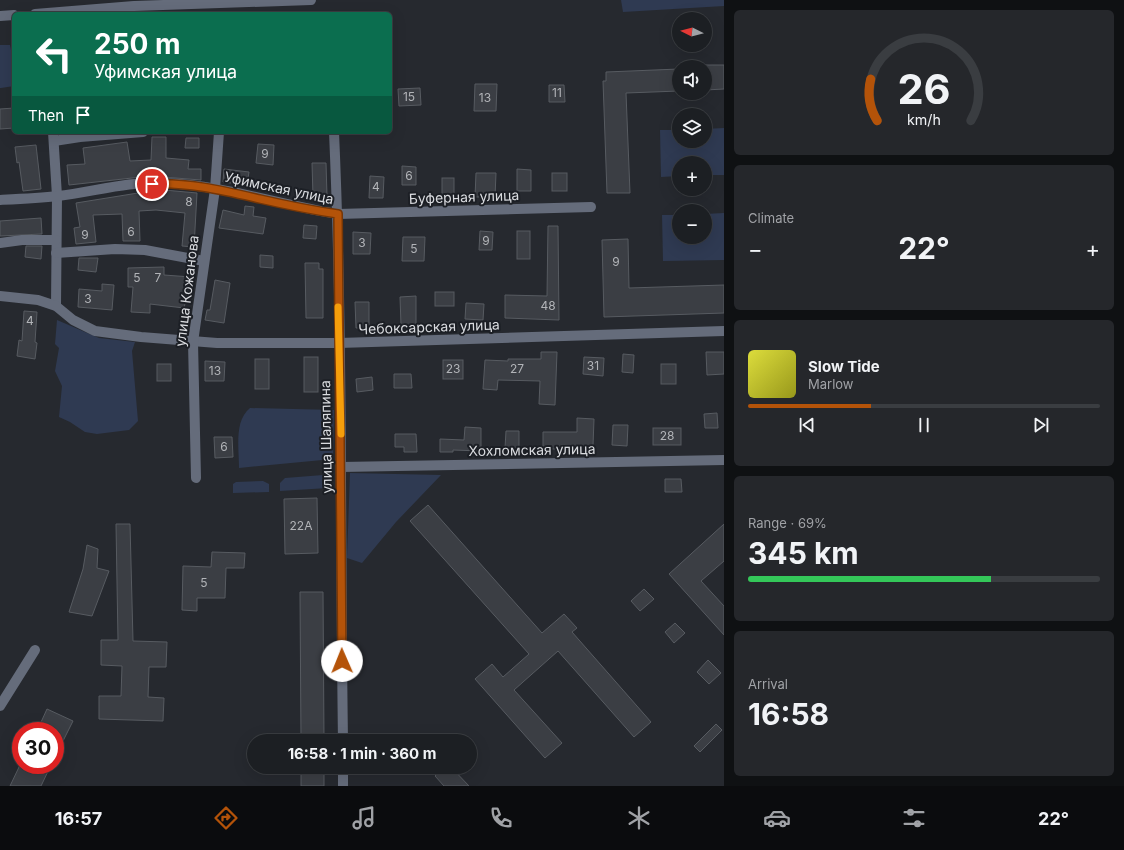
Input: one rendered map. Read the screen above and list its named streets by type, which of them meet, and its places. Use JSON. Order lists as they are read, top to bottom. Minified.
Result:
{"streets":{"street":["Уфимская улица","Буферная улица","улица Кожанова","Чебоксарская улица","улица Шаляпина","Хохломская улица"]},"crossings":[["Уфимская улица","Буферная улица"],["Уфимская улица","улица Кожанова"],["Уфимская улица","улица Шаляпина"],["Буферная улица","улица Шаляпина"],["улица Кожанова","Чебоксарская улица"],["Чебоксарская улица","улица Шаляпина"],["улица Шаляпина","Хохломская улица"]],"house_numbers":["11","15","13","9","6","4","8","6","9","9","3","5","9","5","7","3","48","4","31","23","27","13","28","6","22А","5"],"north":"left","page":{"map_buttons":["+","−"],"turn":["250 m","Уфимская улица"],"then":"Then","tile":["Climate",["Range · 69%","345 km"],["Arrival","16:58"]],"heat":["−","22°","+"],"song":["Slow Tide","Marlow"],"limit":"30","trip":"16:58 · 1 min · 360 m","tabs":["16:57","22°"],"gauge":["26","km/h"]}}
